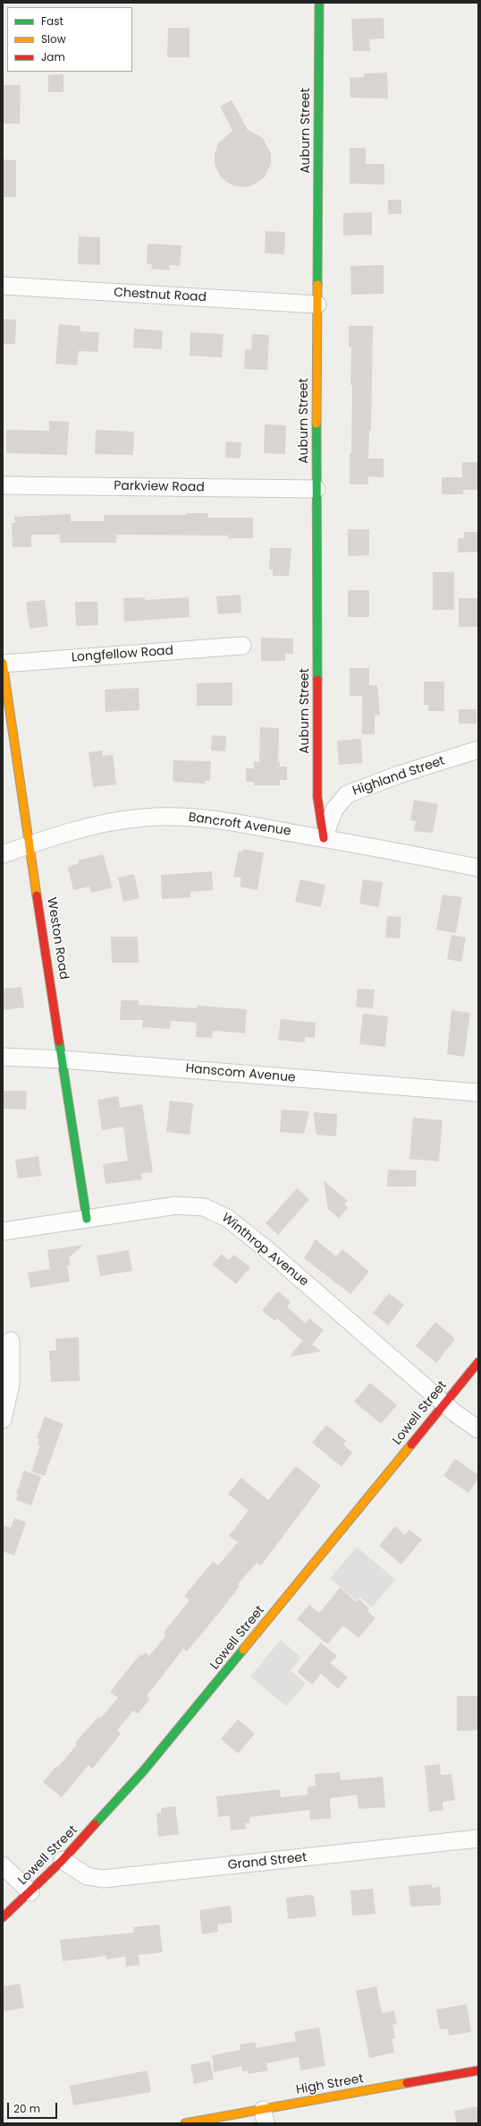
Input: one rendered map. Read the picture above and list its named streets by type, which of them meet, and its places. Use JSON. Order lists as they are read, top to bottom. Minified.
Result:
{"streets":{"street":["Auburn Street","Chestnut Road","Parkview Road","Longfellow Road","Highland Street","Bancroft Avenue","Weston Road","Hanscom Avenue","Winthrop Avenue","Lowell Street","Grand Street","High Street"]},"crossings":[["Auburn Street","Chestnut Road"],["Auburn Street","Parkview Road"],["Auburn Street","Highland Street"],["Auburn Street","Bancroft Avenue"],["Longfellow Road","Weston Road"],["Highland Street","Bancroft Avenue"],["Bancroft Avenue","Weston Road"],["Weston Road","Hanscom Avenue"],["Weston Road","Winthrop Avenue"],["Winthrop Avenue","Lowell Street"],["Lowell Street","Grand Street"]],"legend":["Fast","Slow","Jam"],"scale_bar":"20 m"}
